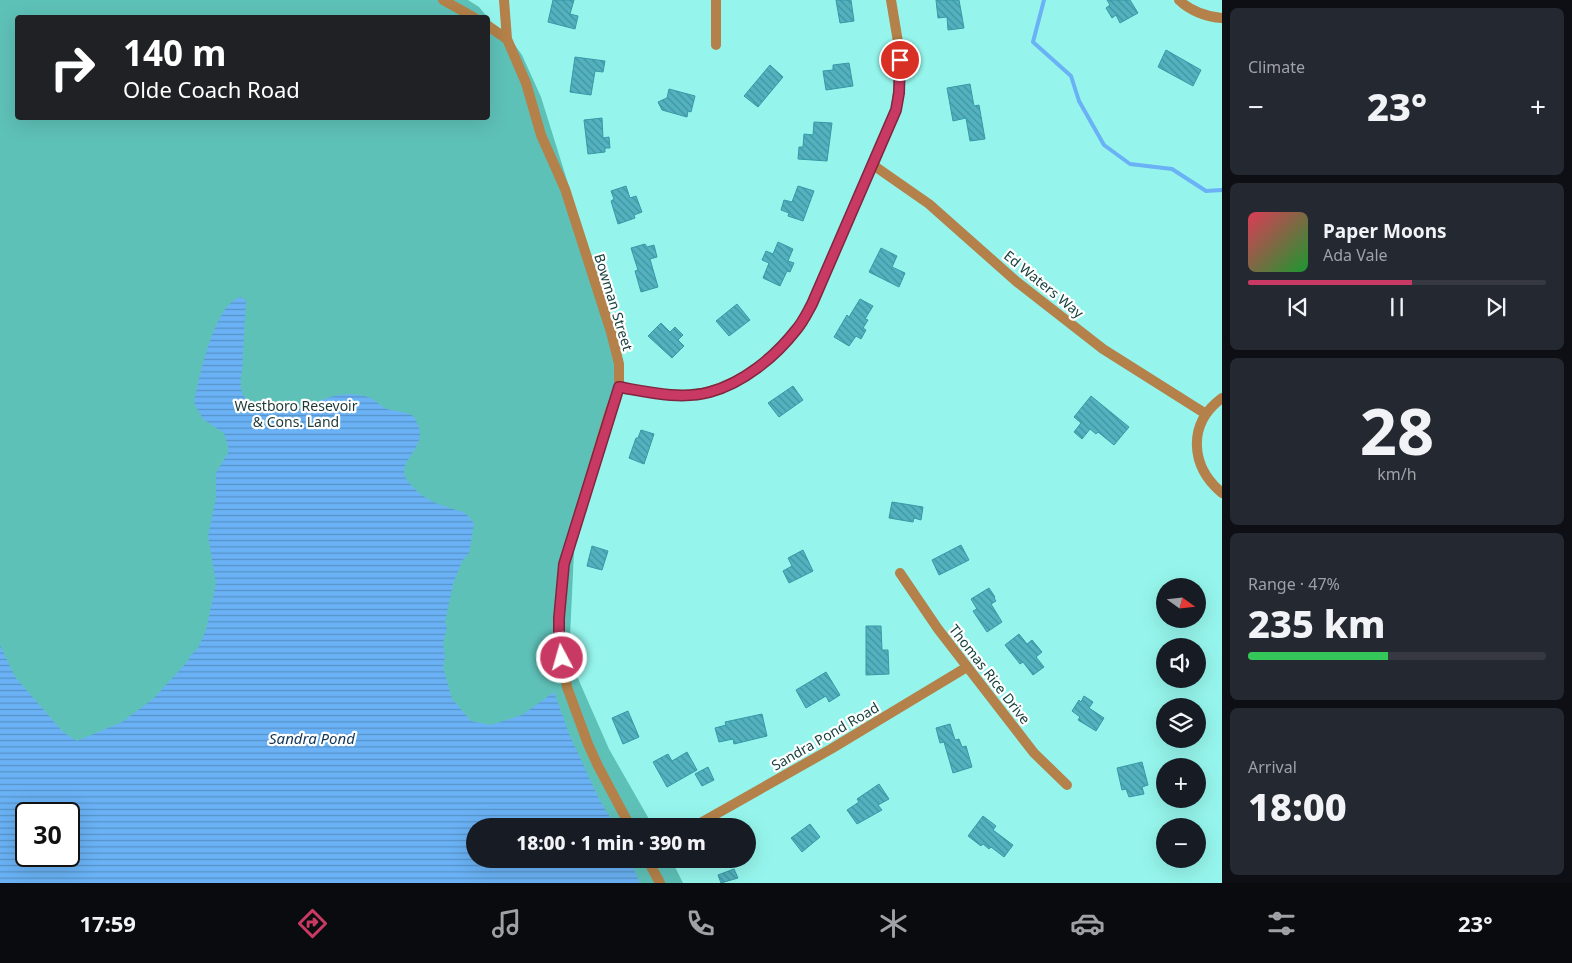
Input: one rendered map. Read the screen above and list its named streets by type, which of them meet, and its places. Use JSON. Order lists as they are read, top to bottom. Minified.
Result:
{"streets":{"street":["Ed Waters Way","Bowman Street","Thomas Rice Drive","Sandra Pond Road"]},"crossings":[["Thomas Rice Drive","Sandra Pond Road"]],"water":["Sandra Pond"],"parks":["Westboro Resevoir & Cons. Land"],"north":"right","page":{"tile":["Climate",["28","km/h"],["Range · 47%","235 km"],["Arrival","18:00"]],"turn":["140 m","Olde Coach Road"],"heat":["−","23°","+"],"song":["Paper Moons","Ada Vale"],"map_buttons":["+","−"],"limit":"30","trip":"18:00 · 1 min · 390 m","tabs":["17:59","23°"]}}
